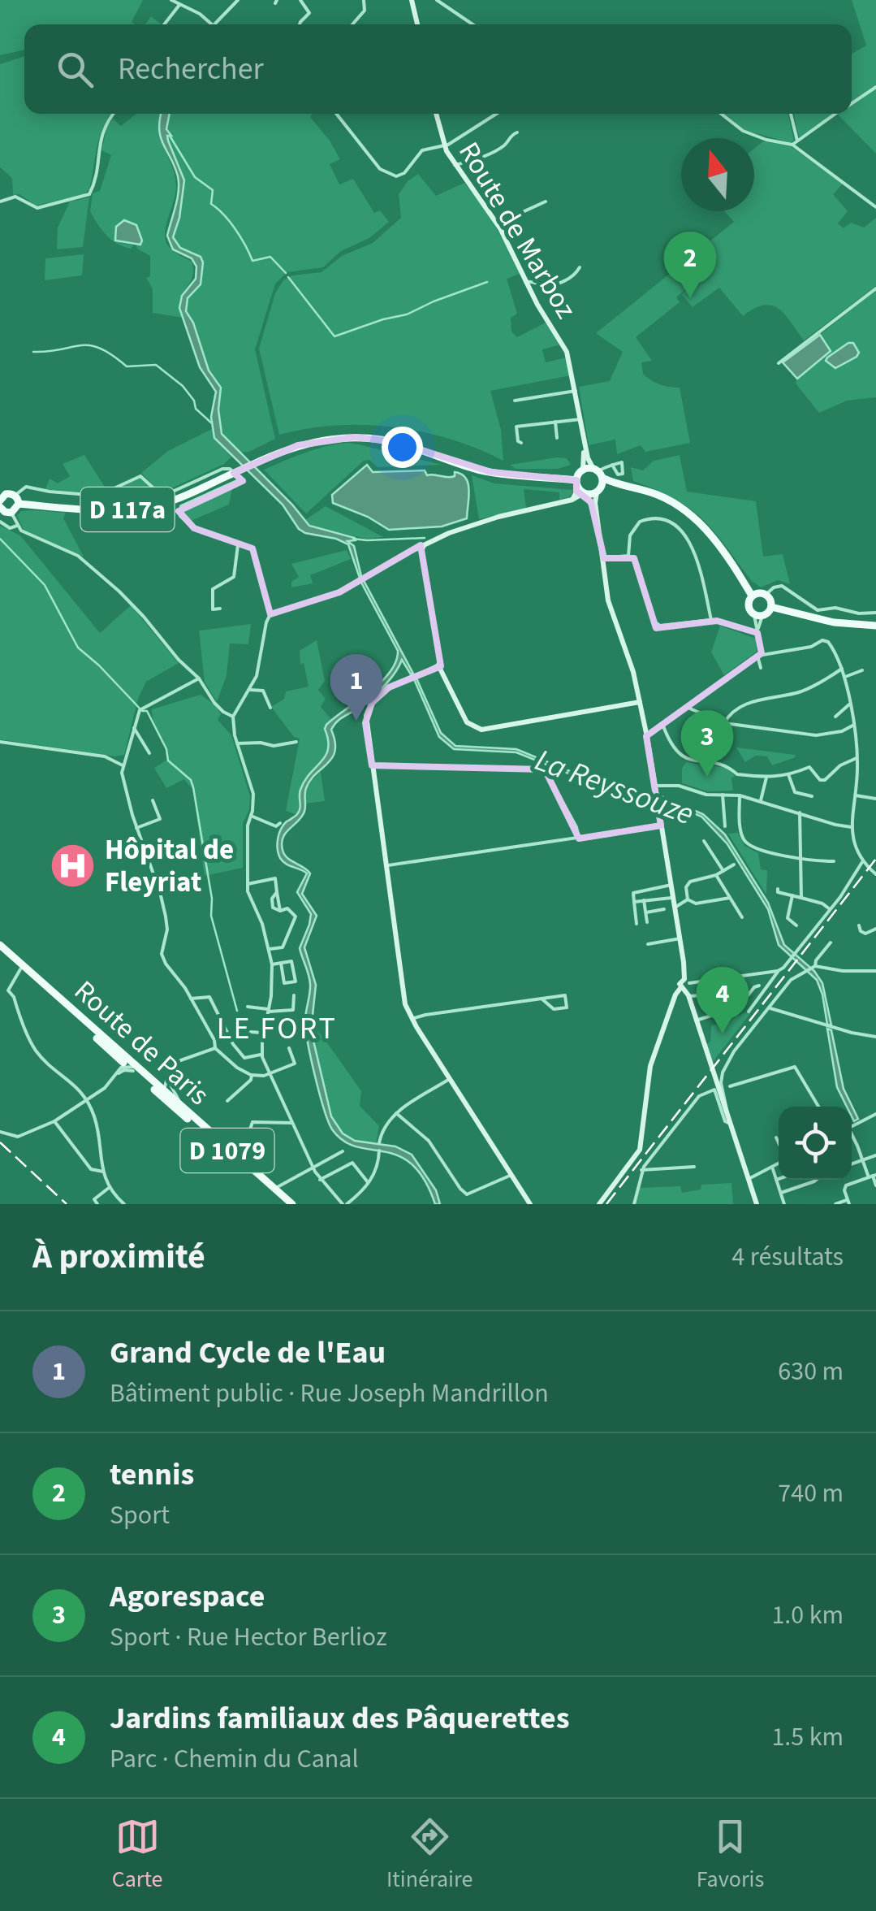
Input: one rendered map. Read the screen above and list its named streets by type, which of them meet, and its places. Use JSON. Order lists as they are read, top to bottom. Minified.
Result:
{"streets":{"main road":["D 117a","Route de Paris","D 1079"],"street":["Route de Marboz"]},"districts":["LE FORT"],"water":["La Reyssouze"],"places":{"hospital":["Hôpital de Fleyriat"]},"north":"top","page":{"search":"Rechercher","pins":["2","1","3","4"],"heading":["À proximité","4 résultats"],"list":[{"mark":"1","name":"Grand Cycle de l'Eau","note":"Bâtiment public · Rue Joseph Mandrillon","value":"630 m"},{"mark":"2","name":"tennis","note":"Sport","value":"740 m"},{"mark":"3","name":"Agorespace","note":"Sport · Rue Hector Berlioz","value":"1.0 km"},{"mark":"4","name":"Jardins familiaux des Pâquerettes","note":"Parc · Chemin du Canal","value":"1.5 km"}],"nav":["Carte","Itinéraire","Favoris"]}}
